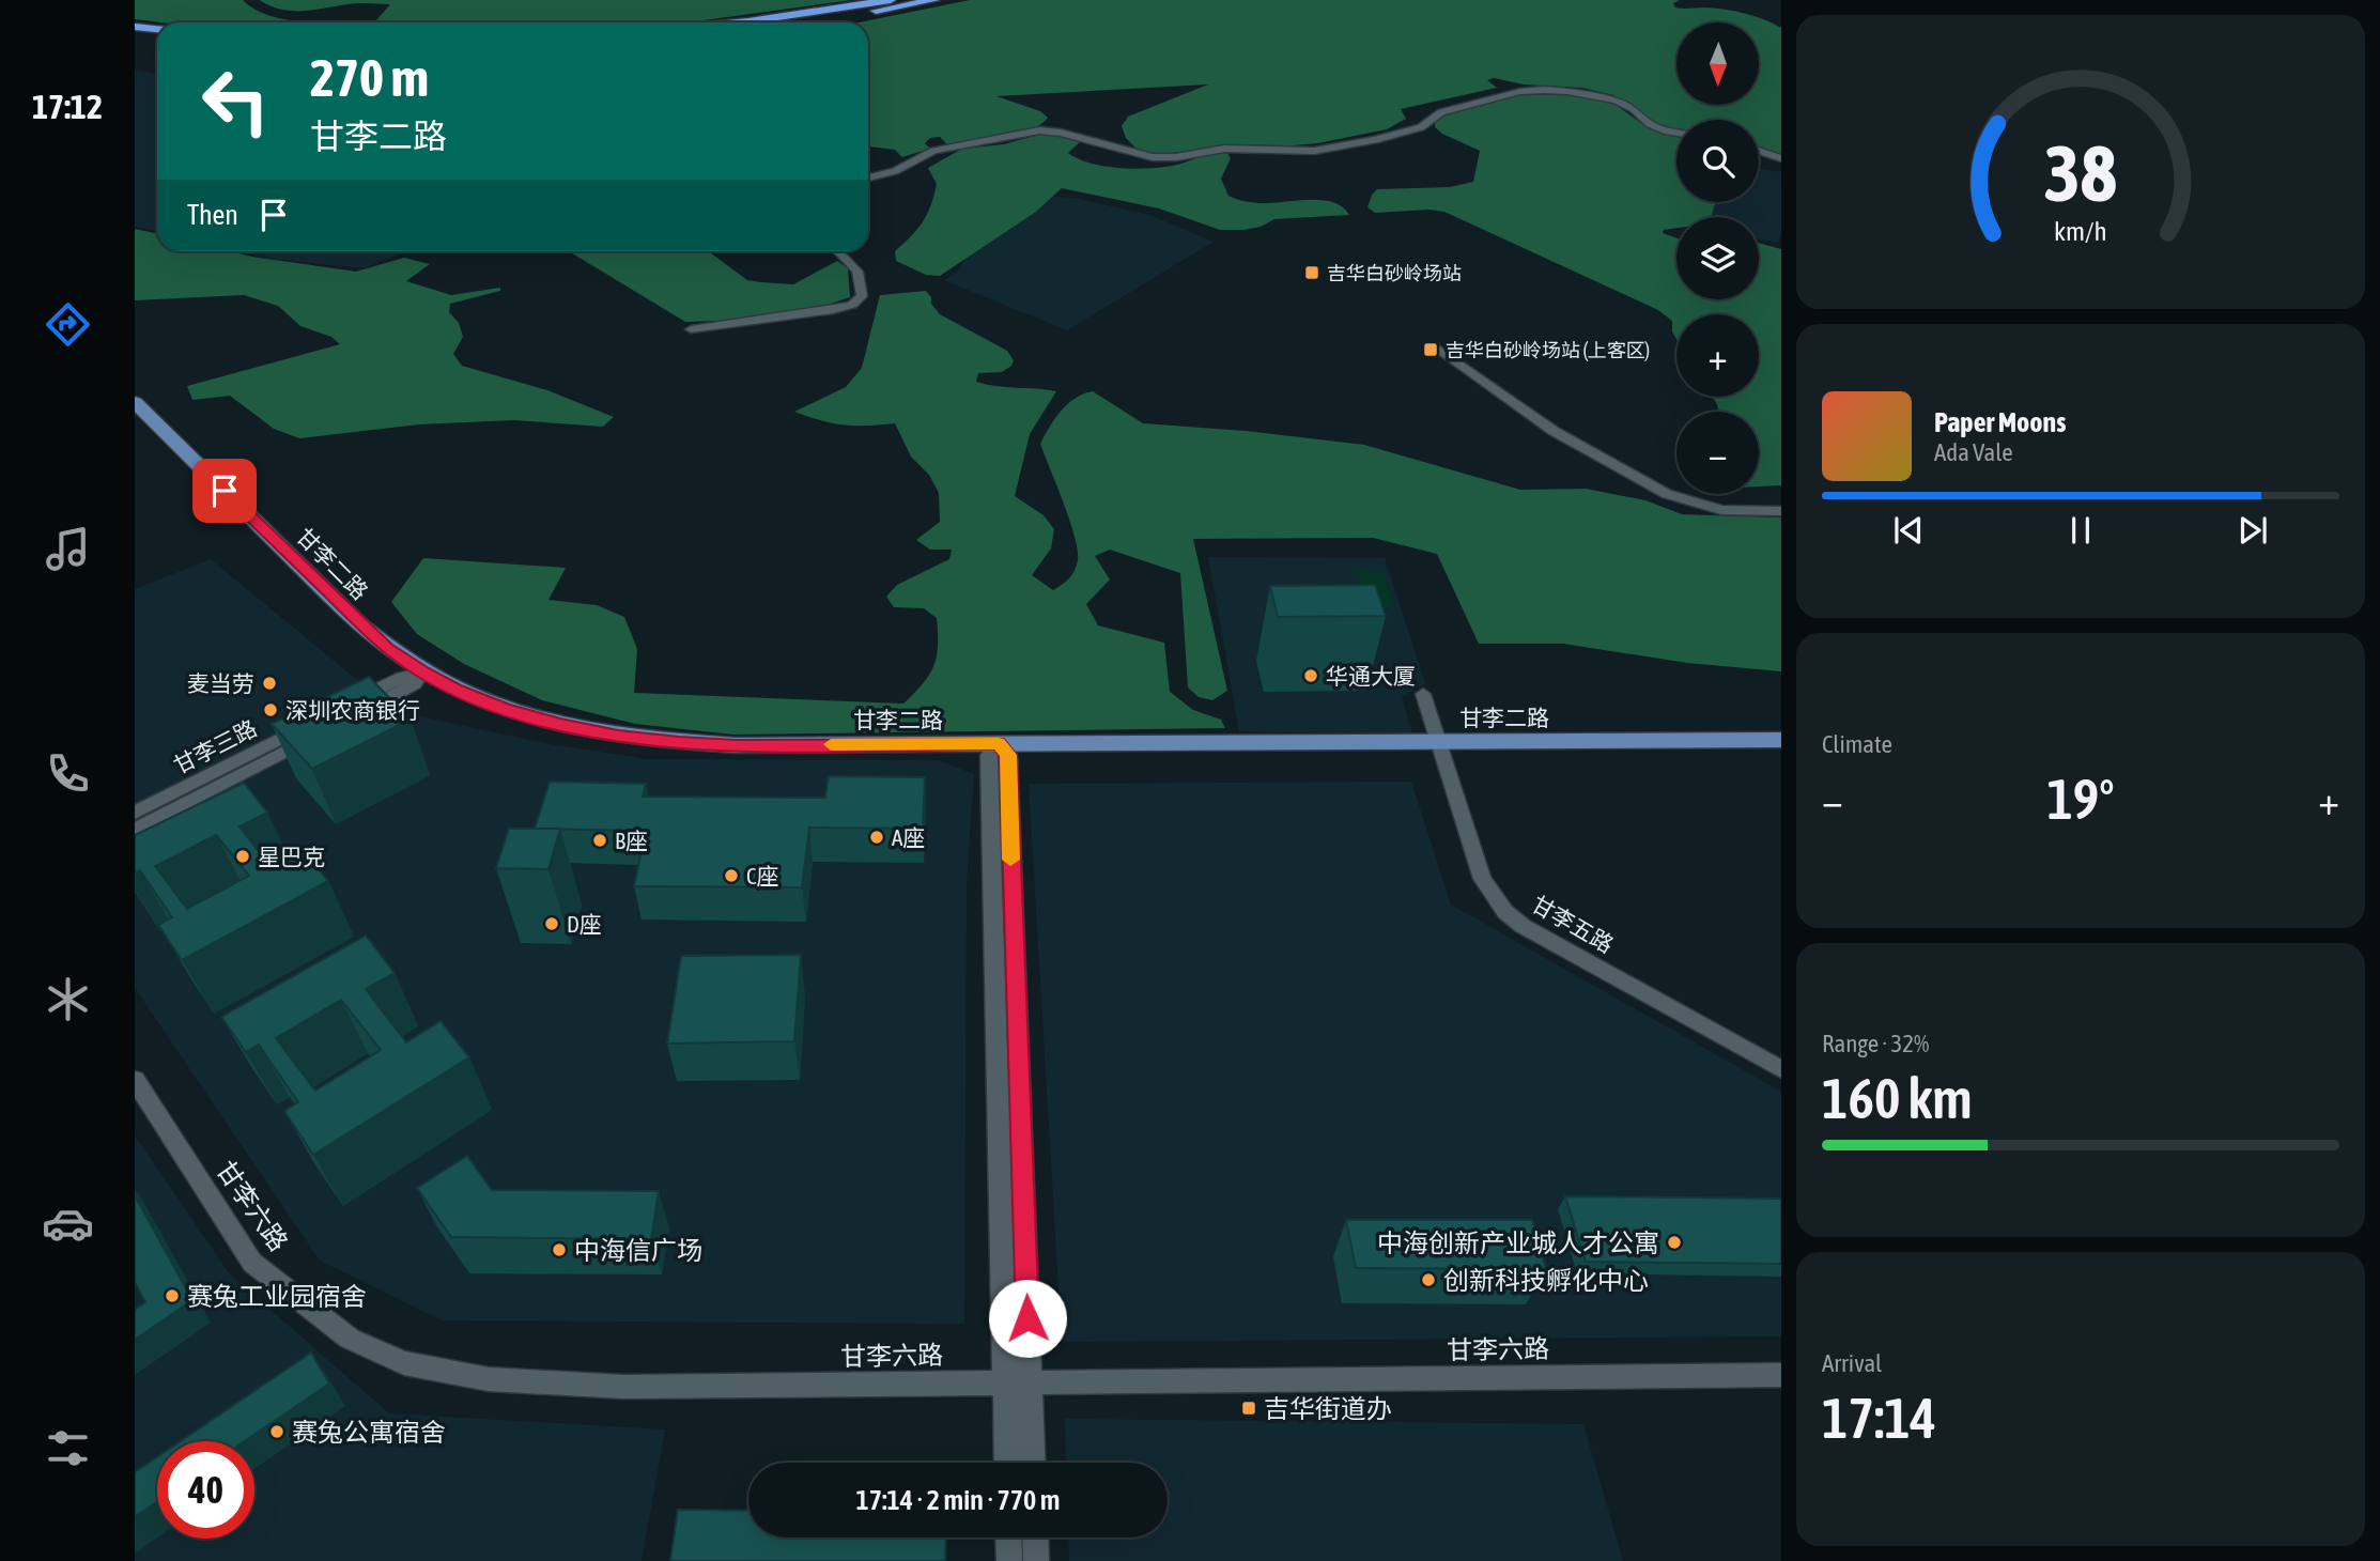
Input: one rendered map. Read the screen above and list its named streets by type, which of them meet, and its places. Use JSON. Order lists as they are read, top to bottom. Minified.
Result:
{"streets":{"main road":["甘李二路"],"street":["甘李三路","甘李五路","甘李六路"]},"crossings":[["甘李二路","甘李五路"]],"places":{"transit":["吉华白砂岭场站","吉华白砂岭场站 (上客区)","吉华街道办"],"other":["华通大厦","麦当劳","深圳农商银行","A座","B座","星巴克","C座","D座","中海创新产业城人才公寓","中海信广场","创新科技孵化中心","赛兔工业园宿舍","赛兔公寓宿舍"]},"north":"bottom","page":{"tabs":"17:12","map_buttons":["+","−"],"turn":["270 m","甘李二路"],"then":"Then","song":["Paper Moons","Ada Vale"],"tile":["Climate",["Range · 32%","160 km"],["Arrival","17:14"]],"heat":["−","19°","+"],"limit":"40","trip":"17:14 · 2 min · 770 m","gauge":["38","km/h"]}}
